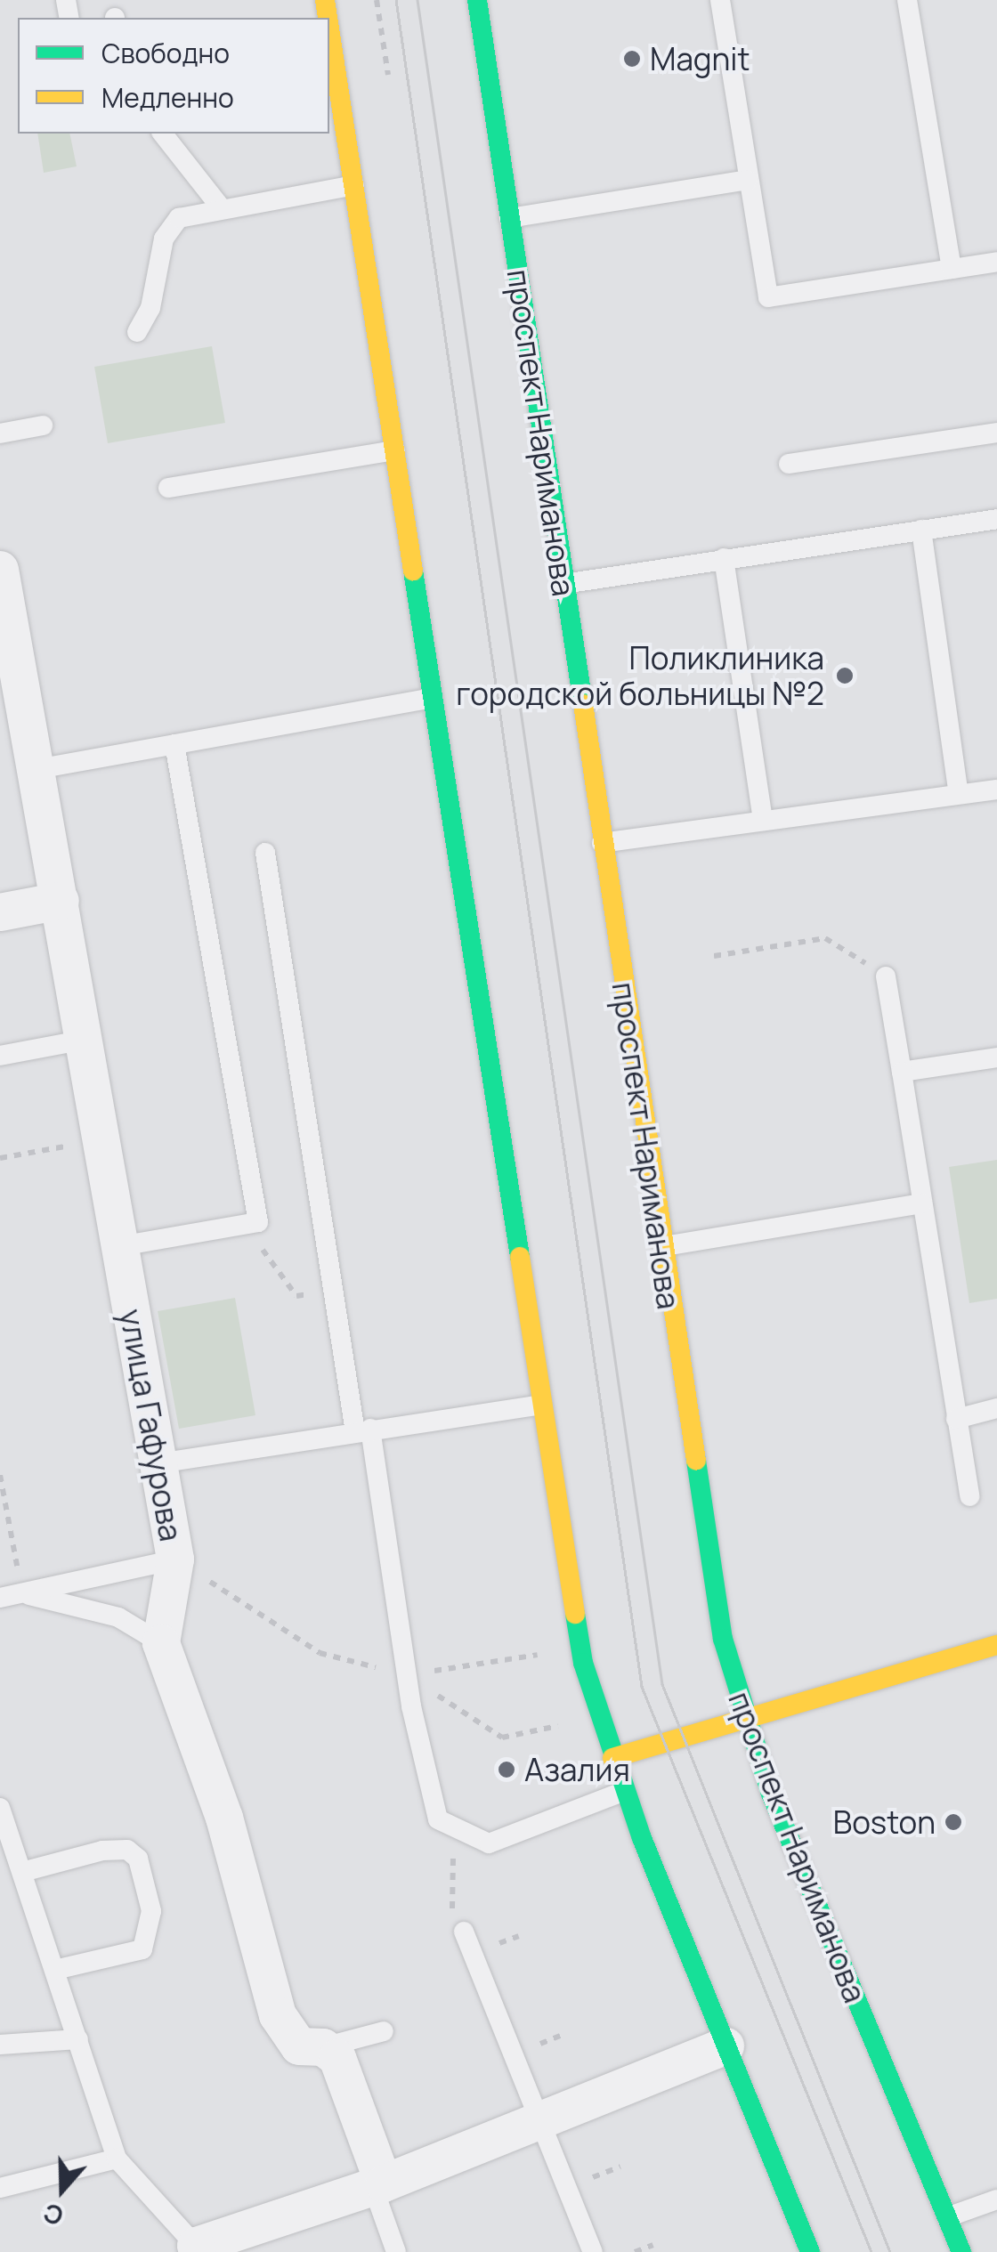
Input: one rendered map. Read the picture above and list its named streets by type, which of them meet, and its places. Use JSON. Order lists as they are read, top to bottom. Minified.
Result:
{"streets":{"main road":["проспект Нариманова"],"street":["улица Гафурова"]},"places":["Magnit","Поликлиника городской больницы №2","Азалия","Boston"],"legend":["Свободно","Медленно"],"north":"bottom"}
